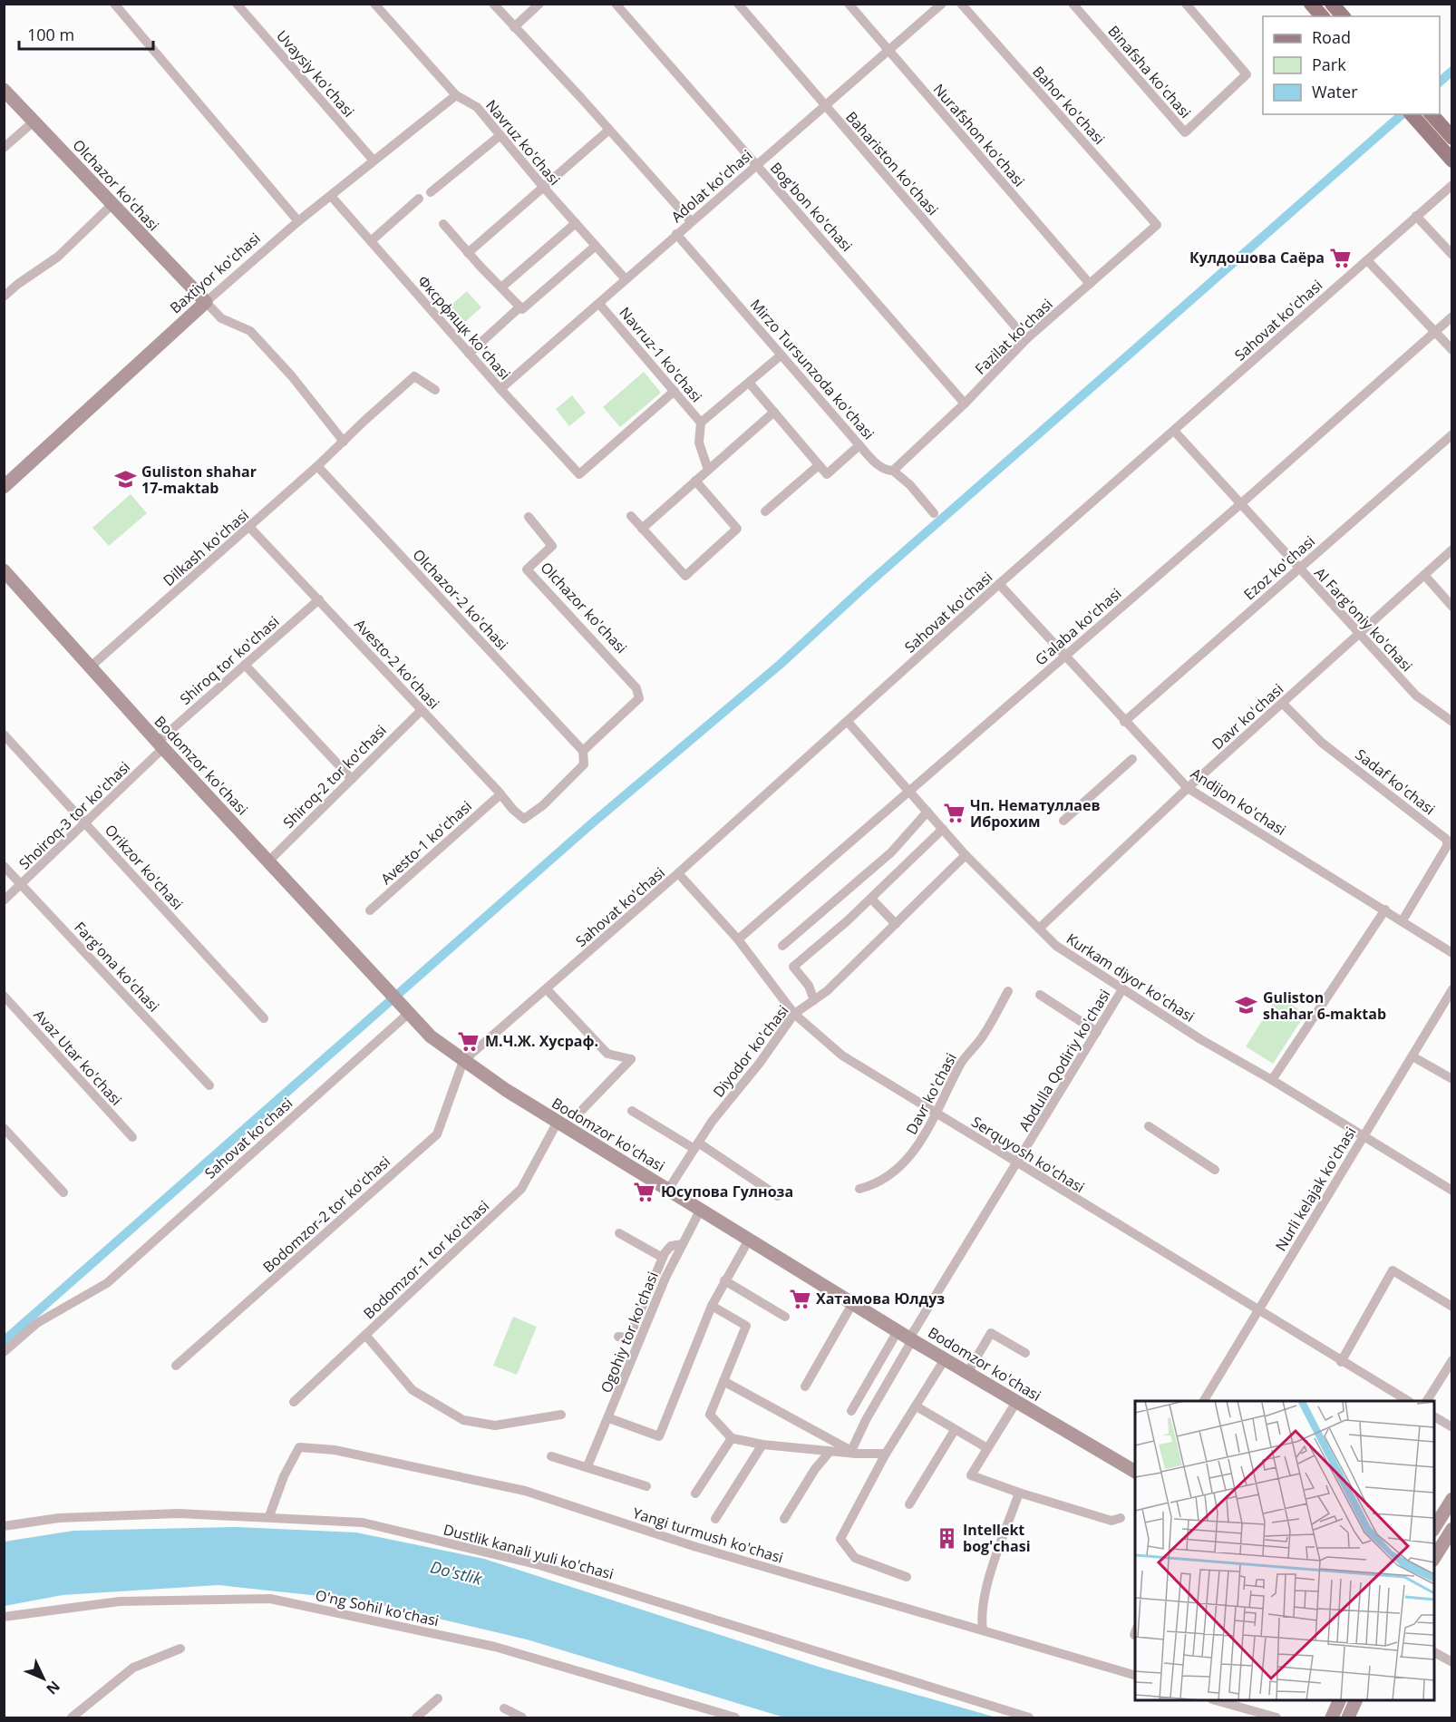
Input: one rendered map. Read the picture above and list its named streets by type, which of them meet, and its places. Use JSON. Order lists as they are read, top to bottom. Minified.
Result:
{"streets":{"street":["Binafsha ko'chasi","Uvaysiy ko'chasi","Bahor ko'chasi","Nurafshon ko'chasi","Navruz ko'chasi","Bahariston ko'chasi","Olchazor ko'chasi","Adolat ko'chasi","Bog'bon ko'chasi","Baxtiyor ko'chasi","Sahovat ko'chasi","Фксрфящк ko'chasi","Fazilat ko'chasi","Navruz-1 ko'chasi","Mirzo Tursunzoda ko'chasi","Dilkash ko'chasi","Ezoz ko'chasi","Olchazor-2 ko'chasi","Al Farg'oniy ko'chasi","G'alaba ko'chasi","Shiroq tor ko'chasi","Avesto-2 ko'chasi","Davr ko'chasi","Bodomzor ko'chasi","Shiroq-2 tor ko'chasi","Sadaf ko'chasi","Andijon ko'chasi","Shoiroq-3 tor ko'chasi","Avesto-1 ko'chasi","Orikzor ko'chasi","Farg'ona ko'chasi","Kurkam diyor ko'chasi","Diyodor ko'chasi","Avaz Utar ko'chasi","Abdulla Qodiriy ko'chasi","Serquyosh ko'chasi","Nurli kelajak ko'chasi","Bodomzor-2 tor ko'chasi","Bodomzor-1 tor ko'chasi","Ogohiy tor ko'chasi","Yangi turmush ko'chasi","Dustlik kanali yuli ko'chasi","O'ng Sohil ko'chasi"]},"crossings":[["Uvaysiy ko'chasi","Baxtiyor ko'chasi"],["Bahor ko'chasi","Fazilat ko'chasi"],["Nurafshon ko'chasi","Adolat ko'chasi"],["Nurafshon ko'chasi","Fazilat ko'chasi"],["Navruz ko'chasi","Adolat ko'chasi"],["Navruz ko'chasi","Baxtiyor ko'chasi"],["Bahariston ko'chasi","Adolat ko'chasi"],["Bahariston ko'chasi","Fazilat ko'chasi"],["Olchazor ko'chasi","Baxtiyor ko'chasi"],["Olchazor ko'chasi","Olchazor-2 ko'chasi"],["Olchazor ko'chasi","Avesto-2 ko'chasi"],["Adolat ko'chasi","Bog'bon ko'chasi"],["Adolat ko'chasi","Фксрфящк ko'chasi"],["Adolat ko'chasi","Navruz-1 ko'chasi"],["Adolat ko'chasi","Mirzo Tursunzoda ko'chasi"],["Bog'bon ko'chasi","Fazilat ko'chasi"],["Baxtiyor ko'chasi","Фксрфящк ko'chasi"],["Sahovat ko'chasi","Al Farg'oniy ko'chasi"],["Sahovat ko'chasi","Bodomzor ko'chasi"],["Sahovat ko'chasi","Andijon ko'chasi"],["Sahovat ko'chasi","Kurkam diyor ko'chasi"],["Sahovat ko'chasi","Serquyosh ko'chasi"],["Sahovat ko'chasi","Bodomzor-2 tor ko'chasi"],["Фксрфящк ko'chasi","Navruz-1 ko'chasi"],["Fazilat ko'chasi","Mirzo Tursunzoda ko'chasi"],["Dilkash ko'chasi","Olchazor-2 ko'chasi"],["Dilkash ko'chasi","Avesto-2 ko'chasi"],["Dilkash ko'chasi","Bodomzor ko'chasi"],["Ezoz ko'chasi","Al Farg'oniy ko'chasi"],["Ezoz ko'chasi","Andijon ko'chasi"],["Olchazor-2 ko'chasi","Avesto-2 ko'chasi"],["Al Farg'oniy ko'chasi","G'alaba ko'chasi"],["Al Farg'oniy ko'chasi","Davr ko'chasi"],["G'alaba ko'chasi","Andijon ko'chasi"],["G'alaba ko'chasi","Kurkam diyor ko'chasi"],["G'alaba ko'chasi","Serquyosh ko'chasi"],["Shiroq tor ko'chasi","Avesto-2 ko'chasi"],["Shiroq tor ko'chasi","Bodomzor ko'chasi"],["Shiroq tor ko'chasi","Shoiroq-3 tor ko'chasi"],["Avesto-2 ko'chasi","Shiroq-2 tor ko'chasi"],["Avesto-2 ko'chasi","Avesto-1 ko'chasi"],["Davr ko'chasi","Sadaf ko'chasi"],["Davr ko'chasi","Andijon ko'chasi"],["Davr ko'chasi","Kurkam diyor ko'chasi"],["Davr ko'chasi","Serquyosh ko'chasi"],["Bodomzor ko'chasi","Shiroq-2 tor ko'chasi"],["Bodomzor ko'chasi","Shoiroq-3 tor ko'chasi"],["Bodomzor ko'chasi","Diyodor ko'chasi"],["Bodomzor ko'chasi","Abdulla Qodiriy ko'chasi"],["Bodomzor ko'chasi","Bodomzor-2 tor ko'chasi"],["Bodomzor ko'chasi","Bodomzor-1 tor ko'chasi"],["Bodomzor ko'chasi","Ogohiy tor ko'chasi"],["Sadaf ko'chasi","Andijon ko'chasi"],["Shoiroq-3 tor ko'chasi","Orikzor ko'chasi"],["Shoiroq-3 tor ko'chasi","Farg'ona ko'chasi"],["Kurkam diyor ko'chasi","Diyodor ko'chasi"],["Kurkam diyor ko'chasi","Abdulla Qodiriy ko'chasi"],["Kurkam diyor ko'chasi","Nurli kelajak ko'chasi"],["Diyodor ko'chasi","Serquyosh ko'chasi"],["Abdulla Qodiriy ko'chasi","Serquyosh ko'chasi"],["Serquyosh ko'chasi","Nurli kelajak ko'chasi"],["Yangi turmush ko'chasi","Dustlik kanali yuli ko'chasi"]],"water":["Do'stlik"],"places":{"supermarket":["Кулдошова Саёра","Чп. Нематуллаев Иброхим","М.Ч.Ж. Хусраф.","Юсупова Гулноза","Хатамова Юлдуз"],"school or university":["Guliston shahar 17-maktab","Guliston shahar 6-maktab"],"building":["Intellekt bog'chasi"]},"legend":["Road","Park","Water"],"scale_bar":"100 m","north":"bottom right"}
